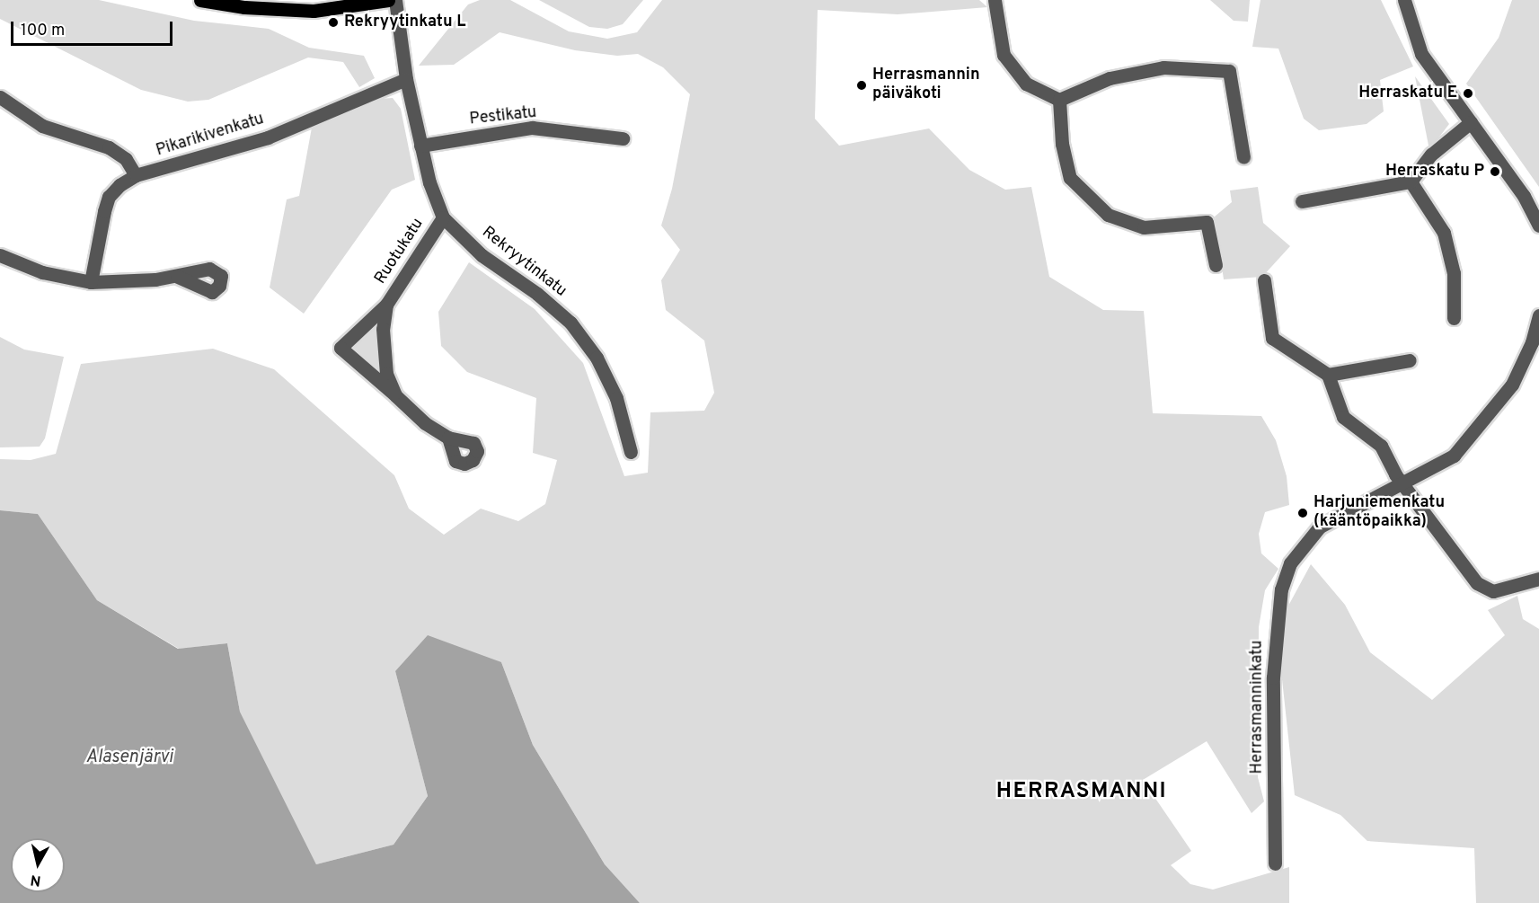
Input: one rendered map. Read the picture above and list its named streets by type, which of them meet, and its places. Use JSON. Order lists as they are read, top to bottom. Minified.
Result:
{"streets":{"street":["Pestikatu","Pikarikivenkatu","Ruotukatu","Rekryytinkatu","Herrasmanninkatu"]},"crossings":[["Pestikatu","Rekryytinkatu"],["Pikarikivenkatu","Rekryytinkatu"],["Ruotukatu","Rekryytinkatu"]],"districts":["HERRASMANNI"],"water":["Alasenjärvi"],"places":["Rekryytinkatu L","Herrasmannin päiväkoti","Herraskatu E","Herraskatu P","Harjuniemenkatu (kääntöpaikka)"],"scale_bar":"100 m","north":"bottom"}
